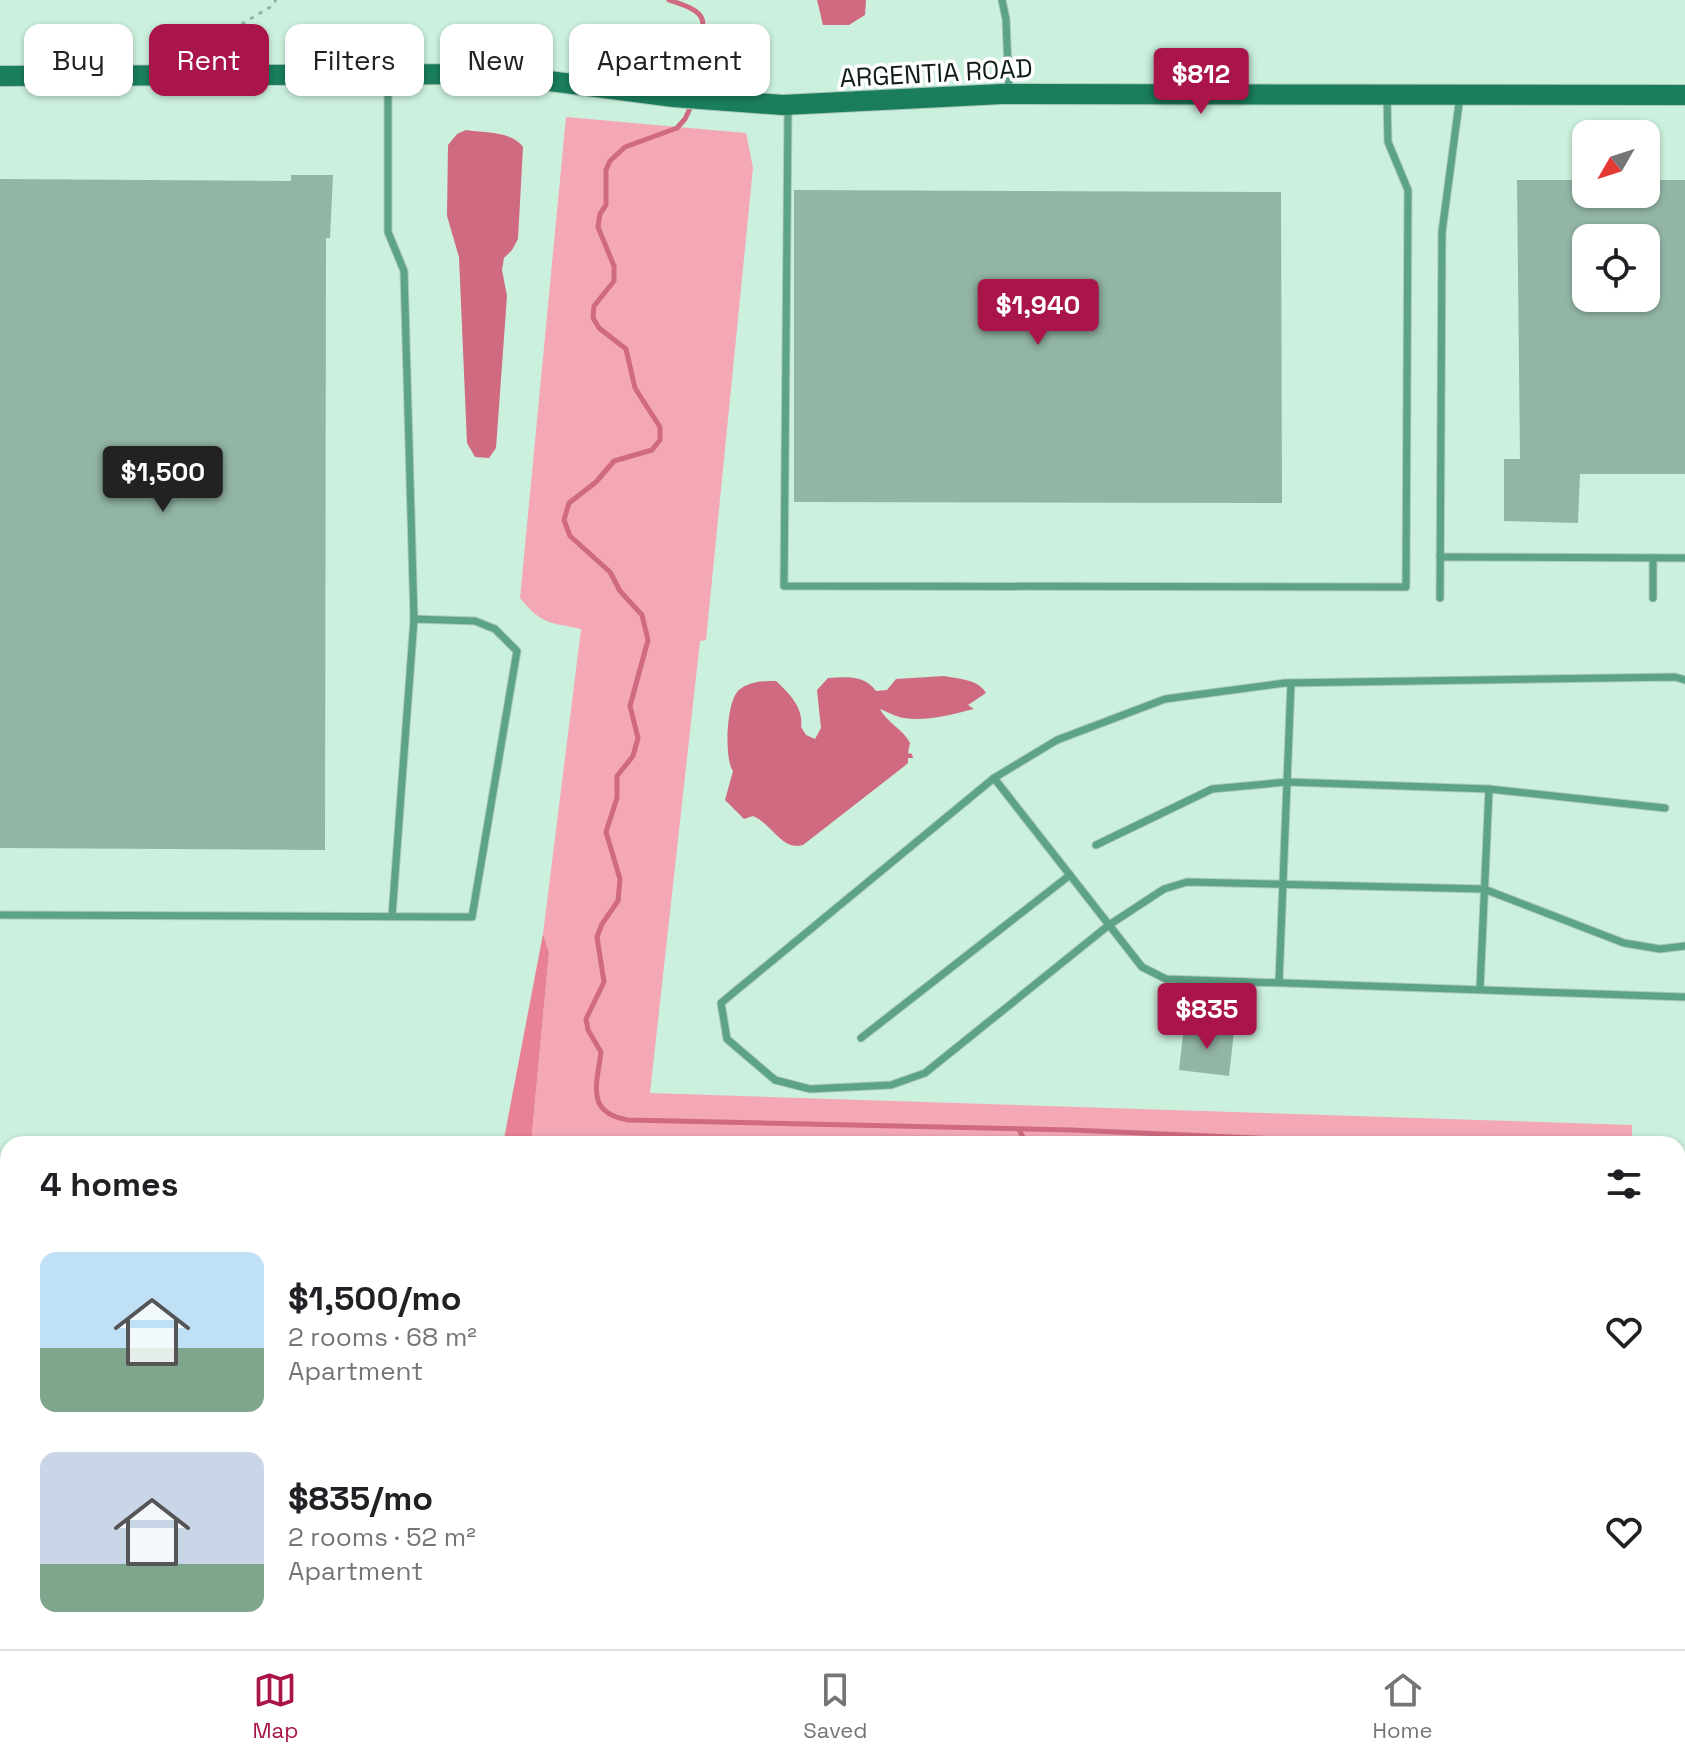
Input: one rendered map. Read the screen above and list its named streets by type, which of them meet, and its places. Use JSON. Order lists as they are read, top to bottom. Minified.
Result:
{"streets":{"street":["ARGENTIA ROAD"]},"north":"bottom left","page":{"chip":["Buy","Rent","Filters","New","Apartment"],"price":["$812","$1,940","$1,500","$835"],"heading":"4 homes","list":[{"name":"$1,500/mo","note":"2 rooms · 68 m² · Apartment"},{"name":"$835/mo","note":"2 rooms · 52 m² · Apartment"}],"tabs":["Map","Saved","Home"]}}
